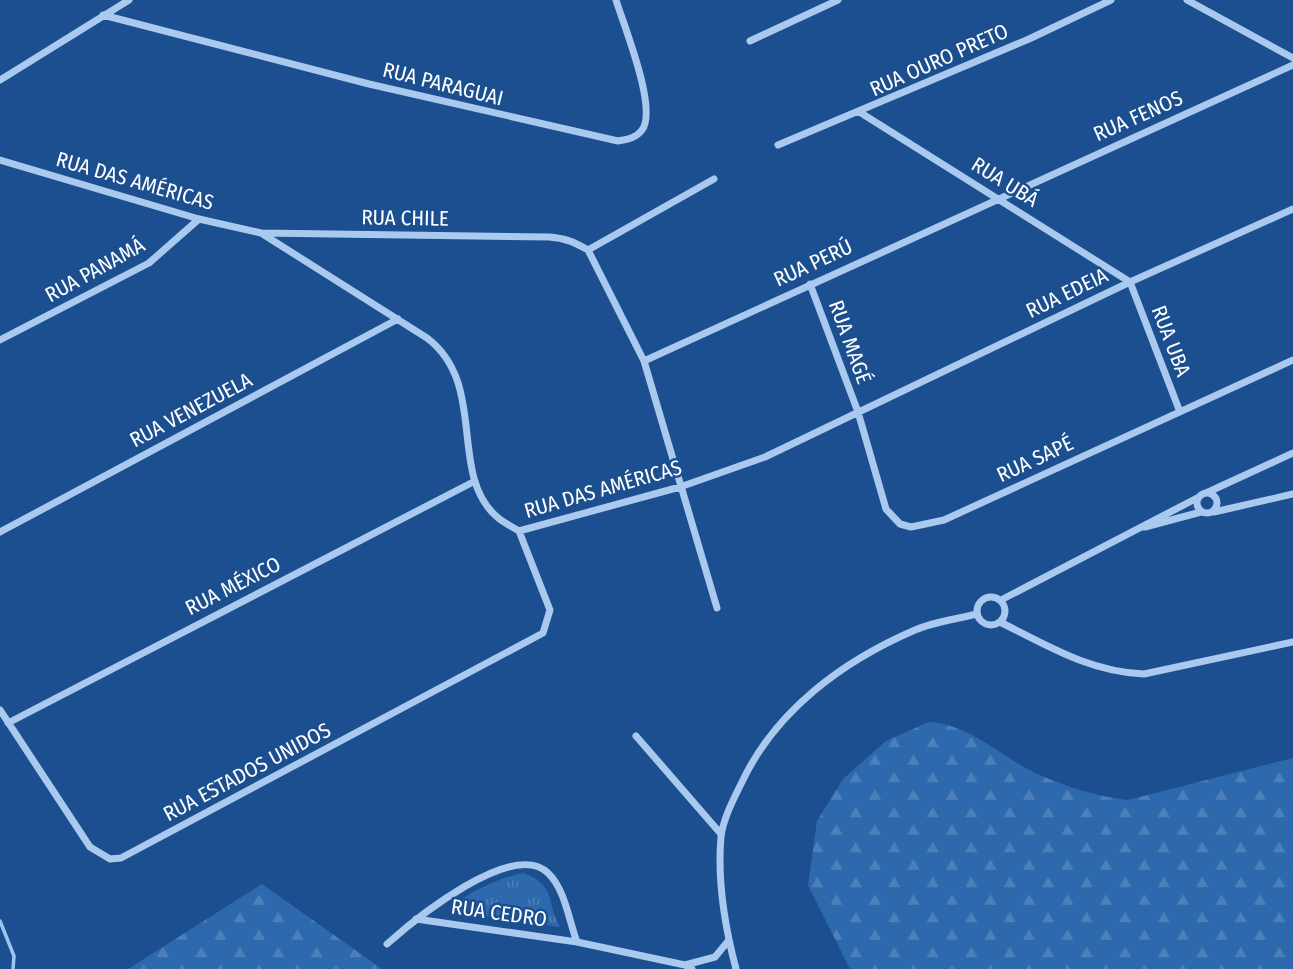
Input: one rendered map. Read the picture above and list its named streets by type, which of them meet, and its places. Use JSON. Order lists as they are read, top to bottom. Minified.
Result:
{"streets":{"street":["RUA OURO PRETO","RUA PARAGUAI","RUA FENOS","RUA DAS AMÉRICAS","RUA UBÁ","RUA CHILE","RUA PERÚ","RUA PANAMÁ","RUA EDEIA","RUA UBA","RUA MAGÉ","RUA VENEZUELA","RUA SAPÉ","RUA MÉXICO","RUA ESTADOS UNIDOS","RUA CEDRO"]},"crossings":[["RUA OURO PRETO","RUA UBÁ"],["RUA FENOS","RUA UBÁ"],["RUA FENOS","RUA PERÚ"],["RUA DAS AMÉRICAS","RUA CHILE"],["RUA DAS AMÉRICAS","RUA PANAMÁ"],["RUA DAS AMÉRICAS","RUA EDEIA"],["RUA DAS AMÉRICAS","RUA MAGÉ"],["RUA DAS AMÉRICAS","RUA VENEZUELA"],["RUA DAS AMÉRICAS","RUA SAPÉ"],["RUA DAS AMÉRICAS","RUA MÉXICO"],["RUA DAS AMÉRICAS","RUA ESTADOS UNIDOS"],["RUA UBÁ","RUA PERÚ"],["RUA UBÁ","RUA EDEIA"],["RUA UBÁ","RUA UBA"],["RUA PERÚ","RUA MAGÉ"],["RUA EDEIA","RUA UBA"],["RUA EDEIA","RUA MAGÉ"],["RUA EDEIA","RUA SAPÉ"],["RUA UBA","RUA SAPÉ"],["RUA MAGÉ","RUA SAPÉ"],["RUA MÉXICO","RUA ESTADOS UNIDOS"]]}
